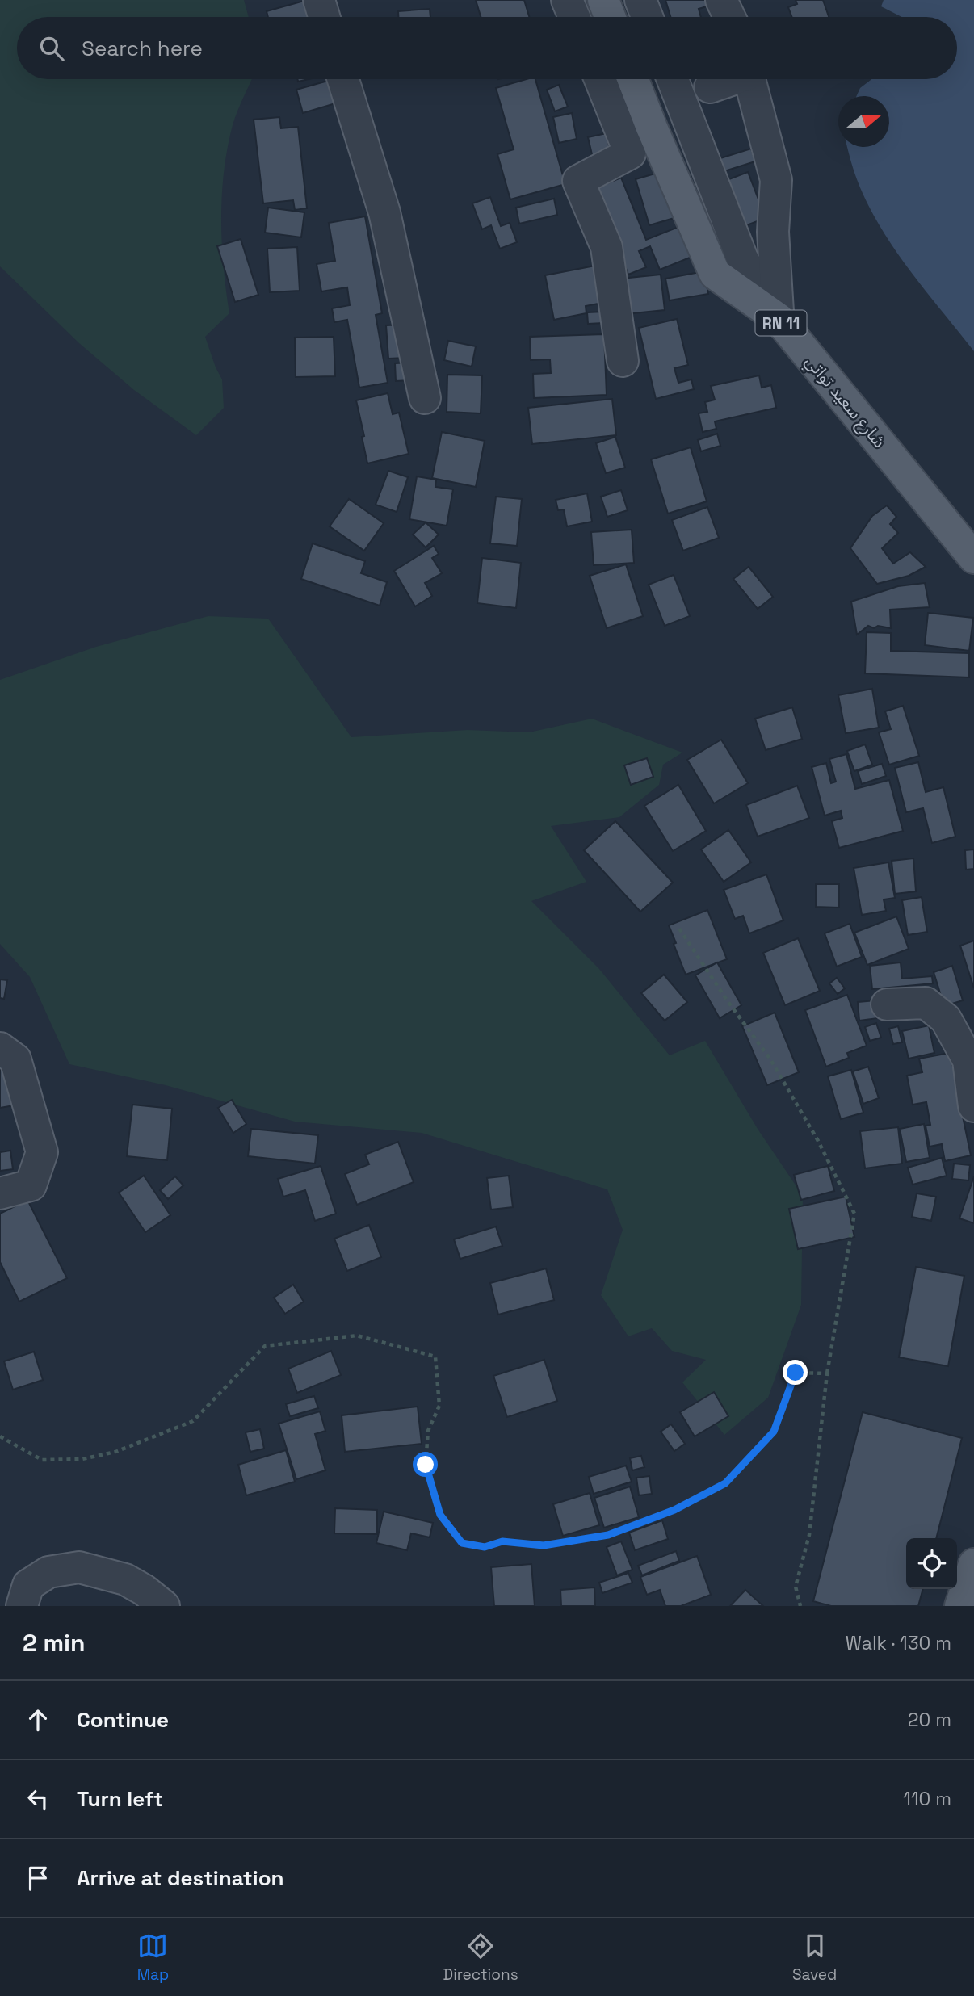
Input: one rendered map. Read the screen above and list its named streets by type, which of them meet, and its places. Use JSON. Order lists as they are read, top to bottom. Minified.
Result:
{"streets":{"main road":["RN 11","شارع سعيد تواتي"]},"north":"right","page":{"search":"Search here","heading":["2 min","Walk · 130 m"],"list":[["Continue","20 m"],["Turn left","110 m"],"Arrive at destination"],"nav":["Map","Directions","Saved"]}}
